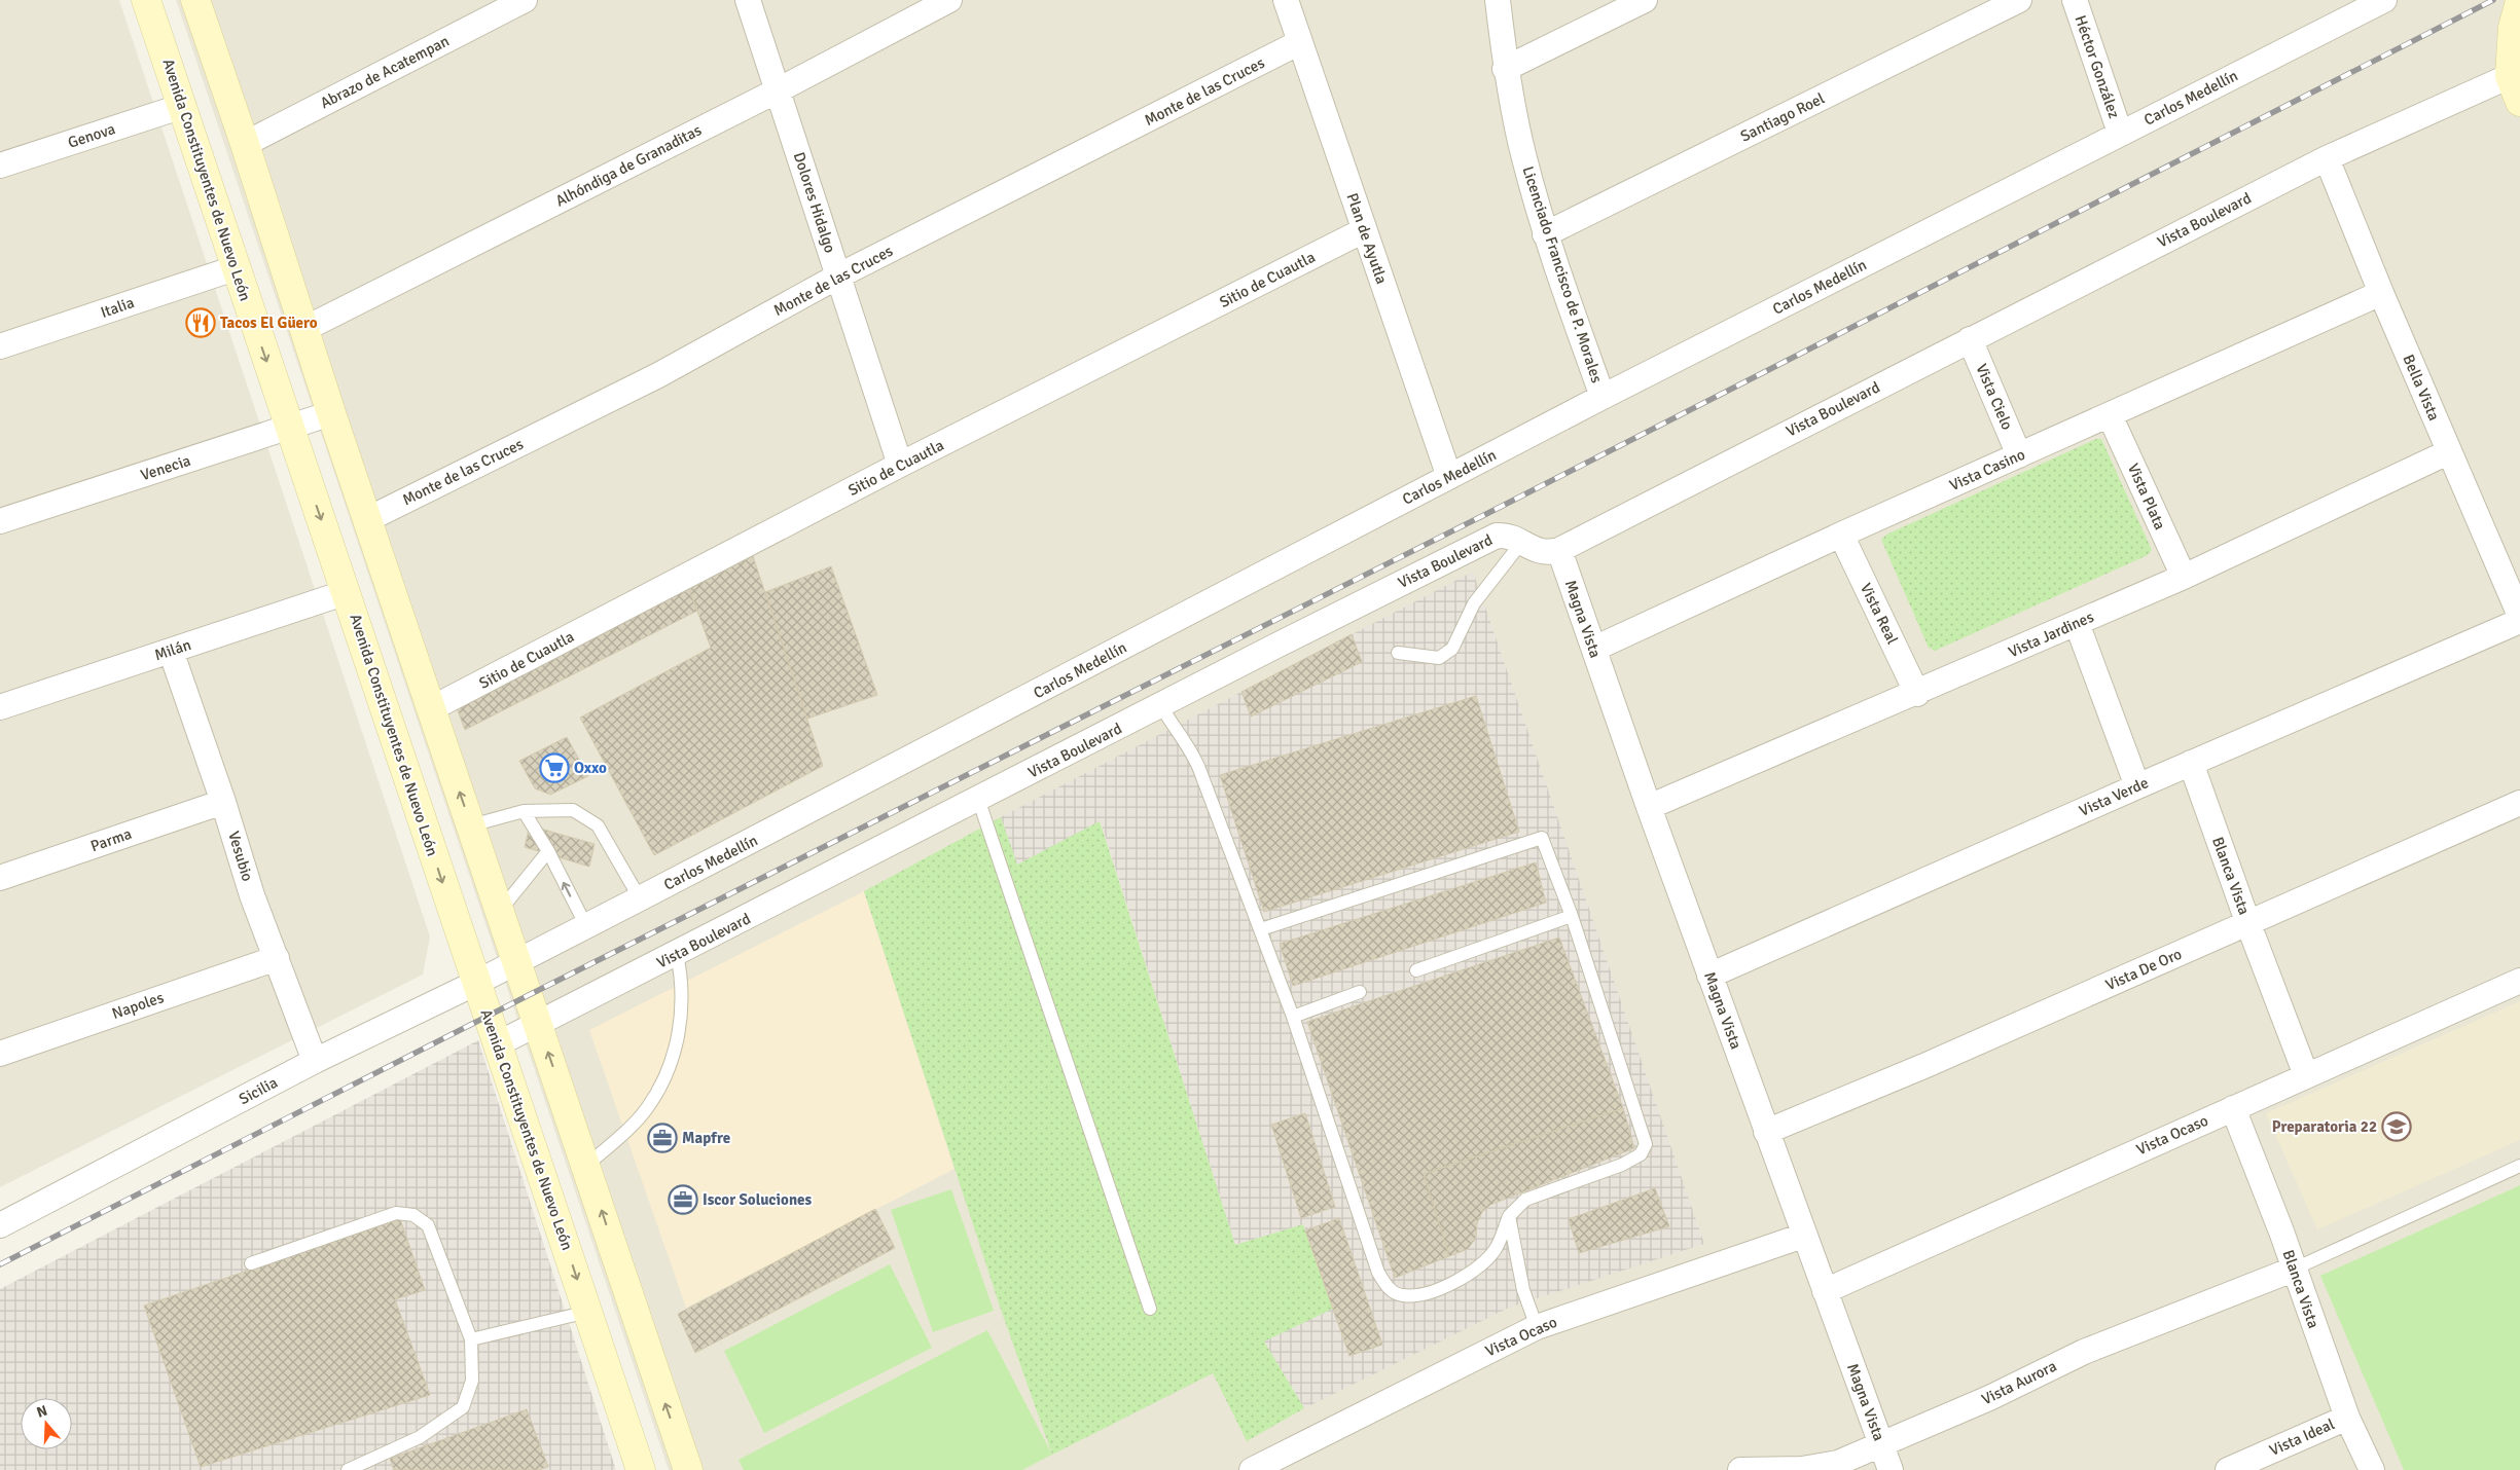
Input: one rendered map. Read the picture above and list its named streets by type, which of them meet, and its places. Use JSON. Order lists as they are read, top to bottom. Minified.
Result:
{"streets":{"main road":["Avenida Constituyentes de Nuevo León"],"street":["Héctor González","Abrazo de Acatempan","Monte de las Cruces","Carlos Medellín","Santiago Roel","Genova","Alhóndiga de Granaditas","Dolores Hidalgo","Vista Boulevard","Plan de Ayutla","Licenciado Francisco de P. Morales","Sitio de Cuautla","Italia","Bella Vista","Vista Cielo","Venecia","Vista Casino","Vista Plata","Vista Real","Magna Vista","Vista Jardines","Milán","Vista Verde","Parma","Vesubio","Blanca Vista","Vista De Oro","Napoles","Sicilia","Vista Ocaso","Vista Aurora","Vista Ideal"]},"crossings":[["Héctor González","Carlos Medellín"],["Monte de las Cruces","Dolores Hidalgo"],["Monte de las Cruces","Plan de Ayutla"],["Carlos Medellín","Plan de Ayutla"],["Carlos Medellín","Licenciado Francisco de P. Morales"],["Carlos Medellín","Sicilia"],["Santiago Roel","Licenciado Francisco de P. Morales"],["Genova","Avenida Constituyentes de Nuevo León"],["Alhóndiga de Granaditas","Dolores Hidalgo"],["Avenida Constituyentes de Nuevo León","Vista Boulevard"],["Avenida Constituyentes de Nuevo León","Italia"],["Avenida Constituyentes de Nuevo León","Venecia"],["Avenida Constituyentes de Nuevo León","Milán"],["Avenida Constituyentes de Nuevo León","Sicilia"],["Dolores Hidalgo","Sitio de Cuautla"],["Vista Boulevard","Bella Vista"],["Vista Boulevard","Vista Cielo"],["Vista Boulevard","Magna Vista"],["Plan de Ayutla","Sitio de Cuautla"],["Bella Vista","Vista Casino"],["Bella Vista","Vista Jardines"],["Vista Cielo","Vista Casino"],["Vista Casino","Vista Plata"],["Vista Casino","Vista Real"],["Vista Casino","Magna Vista"],["Vista Plata","Vista Jardines"],["Vista Real","Vista Jardines"],["Magna Vista","Vista Jardines"],["Magna Vista","Vista Verde"],["Magna Vista","Vista De Oro"],["Magna Vista","Vista Ocaso"],["Magna Vista","Vista Aurora"],["Milán","Vesubio"],["Vista Verde","Blanca Vista"],["Parma","Vesubio"],["Vesubio","Napoles"],["Vesubio","Sicilia"],["Blanca Vista","Vista De Oro"],["Blanca Vista","Vista Ocaso"],["Blanca Vista","Vista Aurora"],["Blanca Vista","Vista Ideal"]],"places":{"restaurant":["Tacos El Güero"],"supermarket":["Oxxo"],"school or university":["Preparatoria 22"],"office":["Mapfre","Iscor Soluciones"]},"north":"top"}
